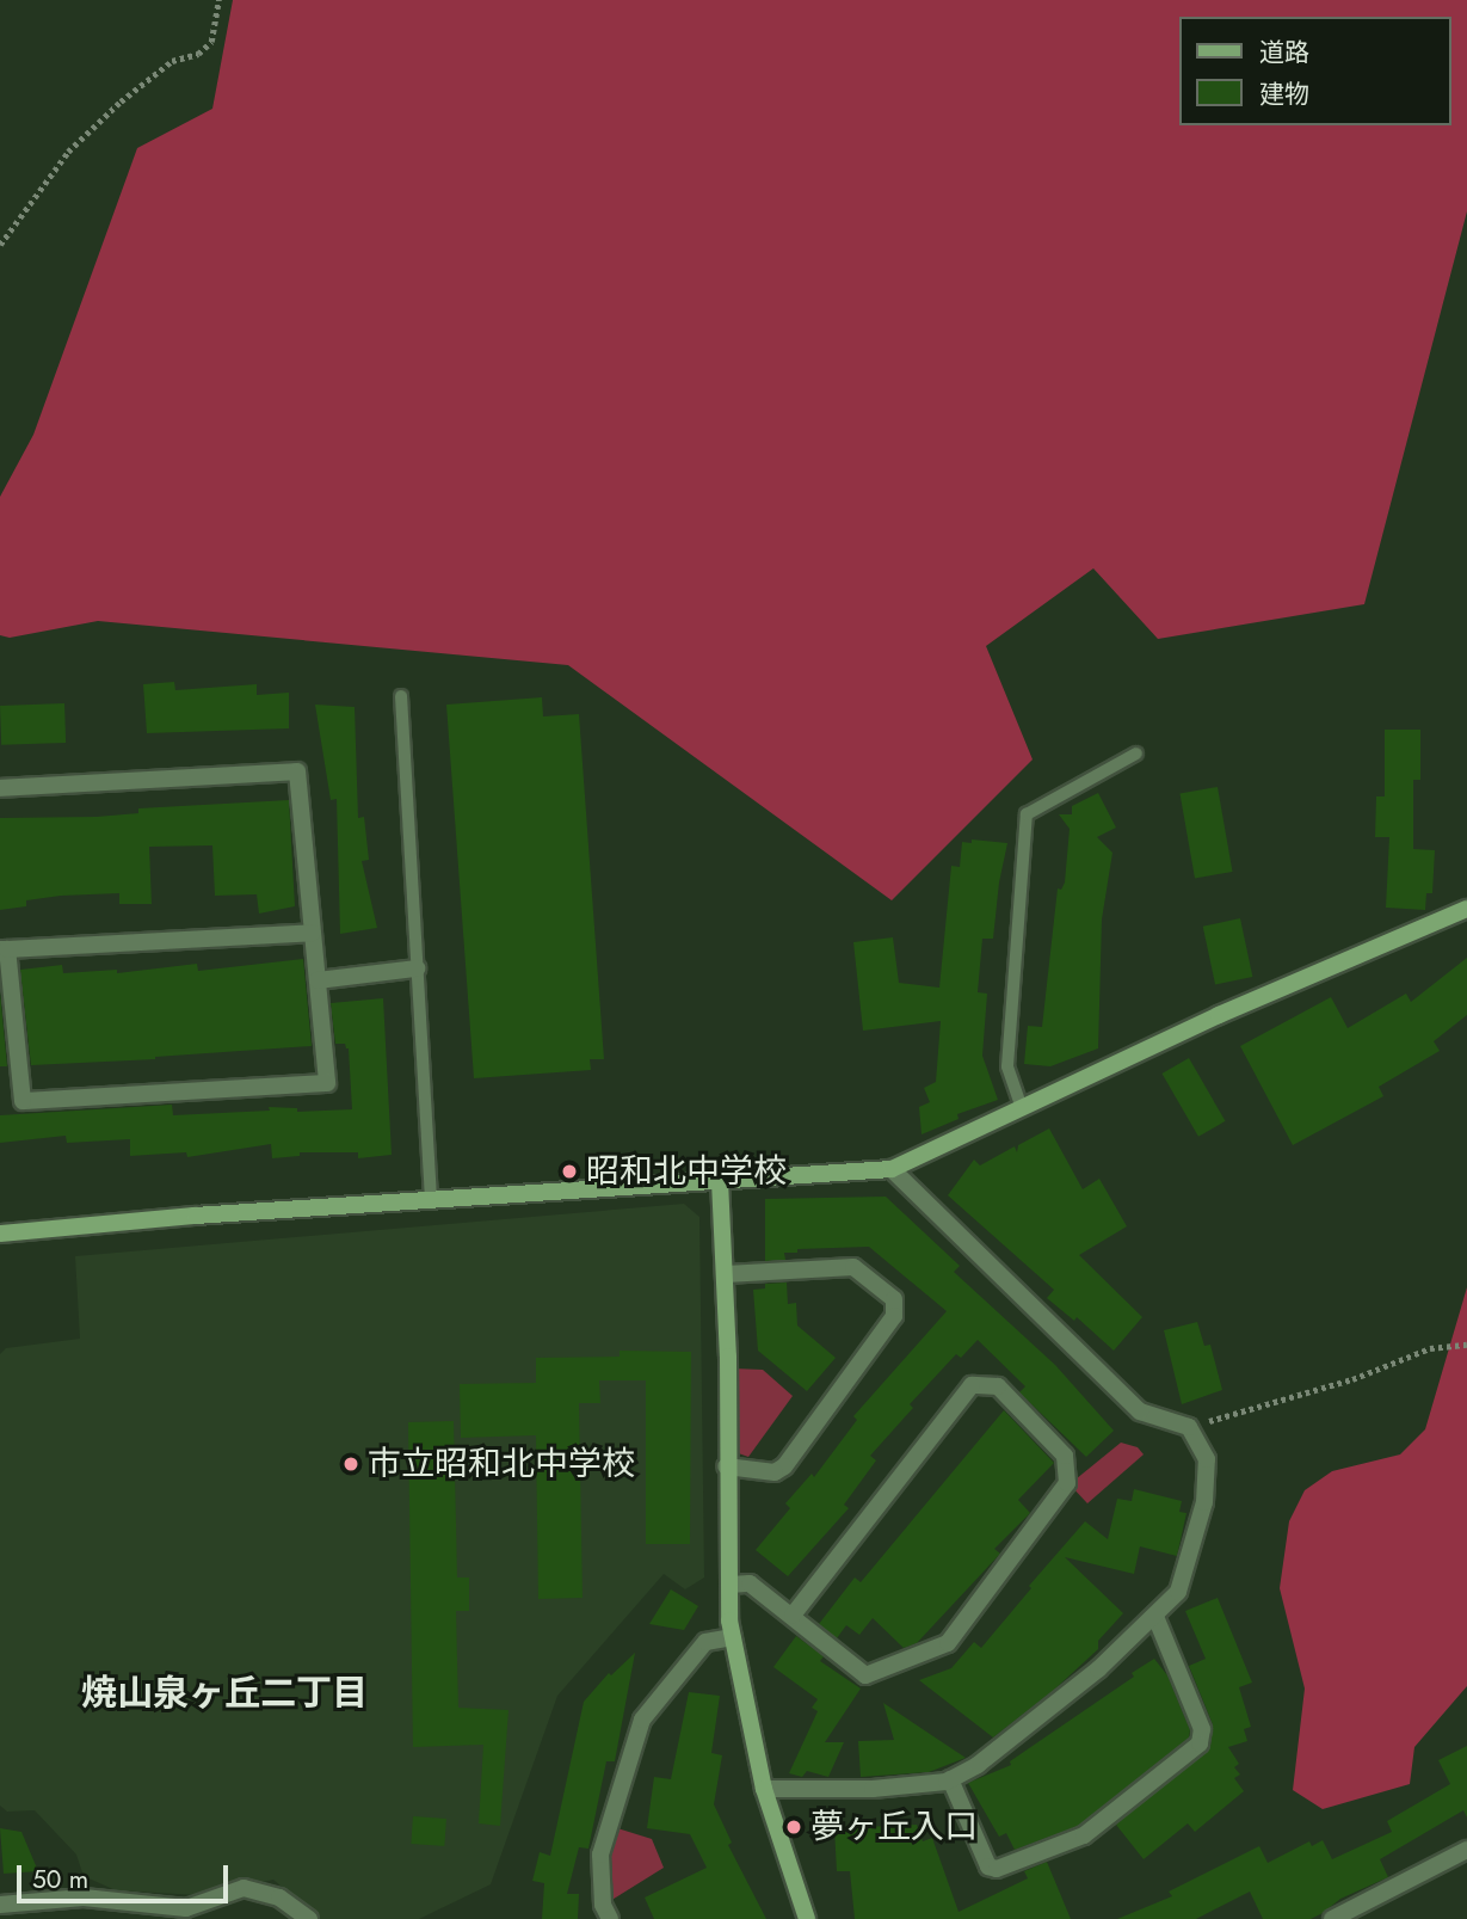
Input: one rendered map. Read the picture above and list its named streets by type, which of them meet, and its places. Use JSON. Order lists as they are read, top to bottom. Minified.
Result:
{"districts":["焼山泉ヶ丘二丁目"],"places":["昭和北中学校","市立昭和北中学校","夢ヶ丘入口"],"legend":["道路","建物"],"scale_bar":"50 m"}
